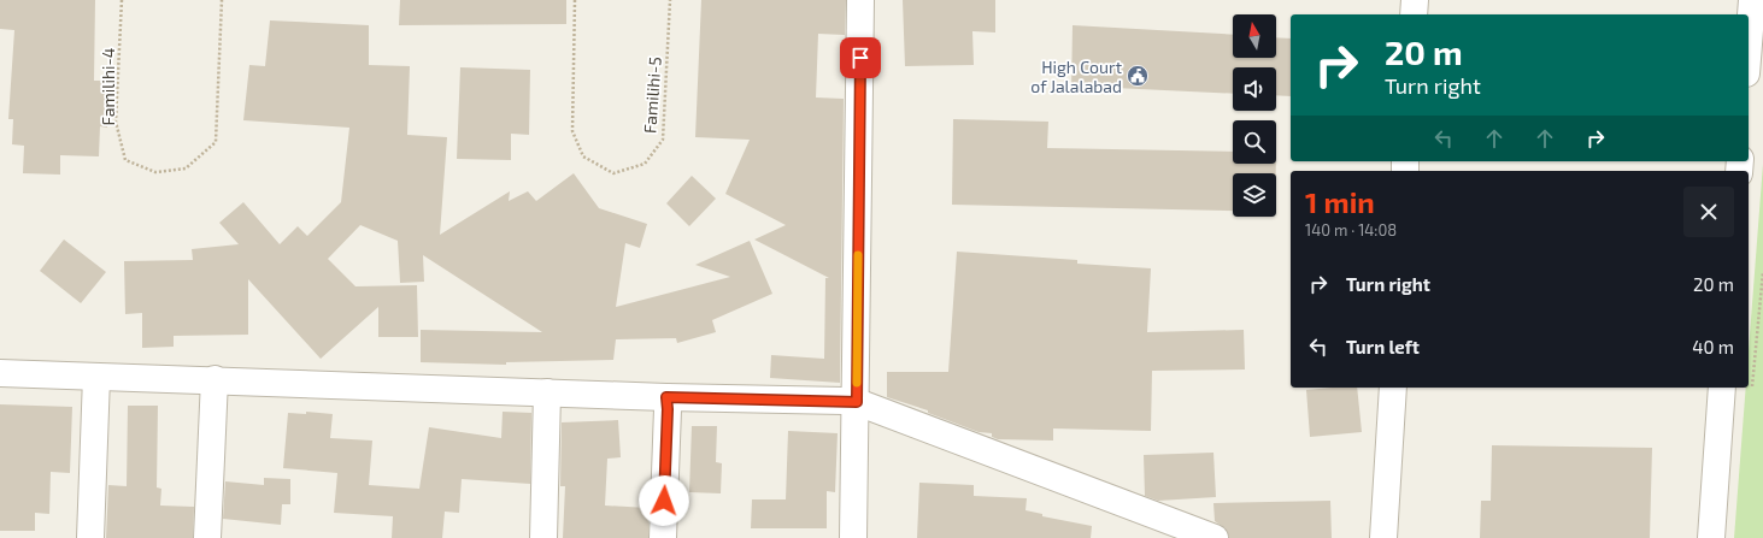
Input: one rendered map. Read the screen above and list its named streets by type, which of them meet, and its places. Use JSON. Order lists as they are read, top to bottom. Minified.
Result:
{"streets":{"path":["Familihi-4","Familihi-5"]},"places":{"public building":["High Court of Jalalabad"]},"north":"top","page":{"turn":["20 m","Turn right"],"heading":["1 min","140 m · 14:08"],"list":[{"name":"Turn right","value":"20 m"},{"name":"Turn left","value":"40 m"}]}}
